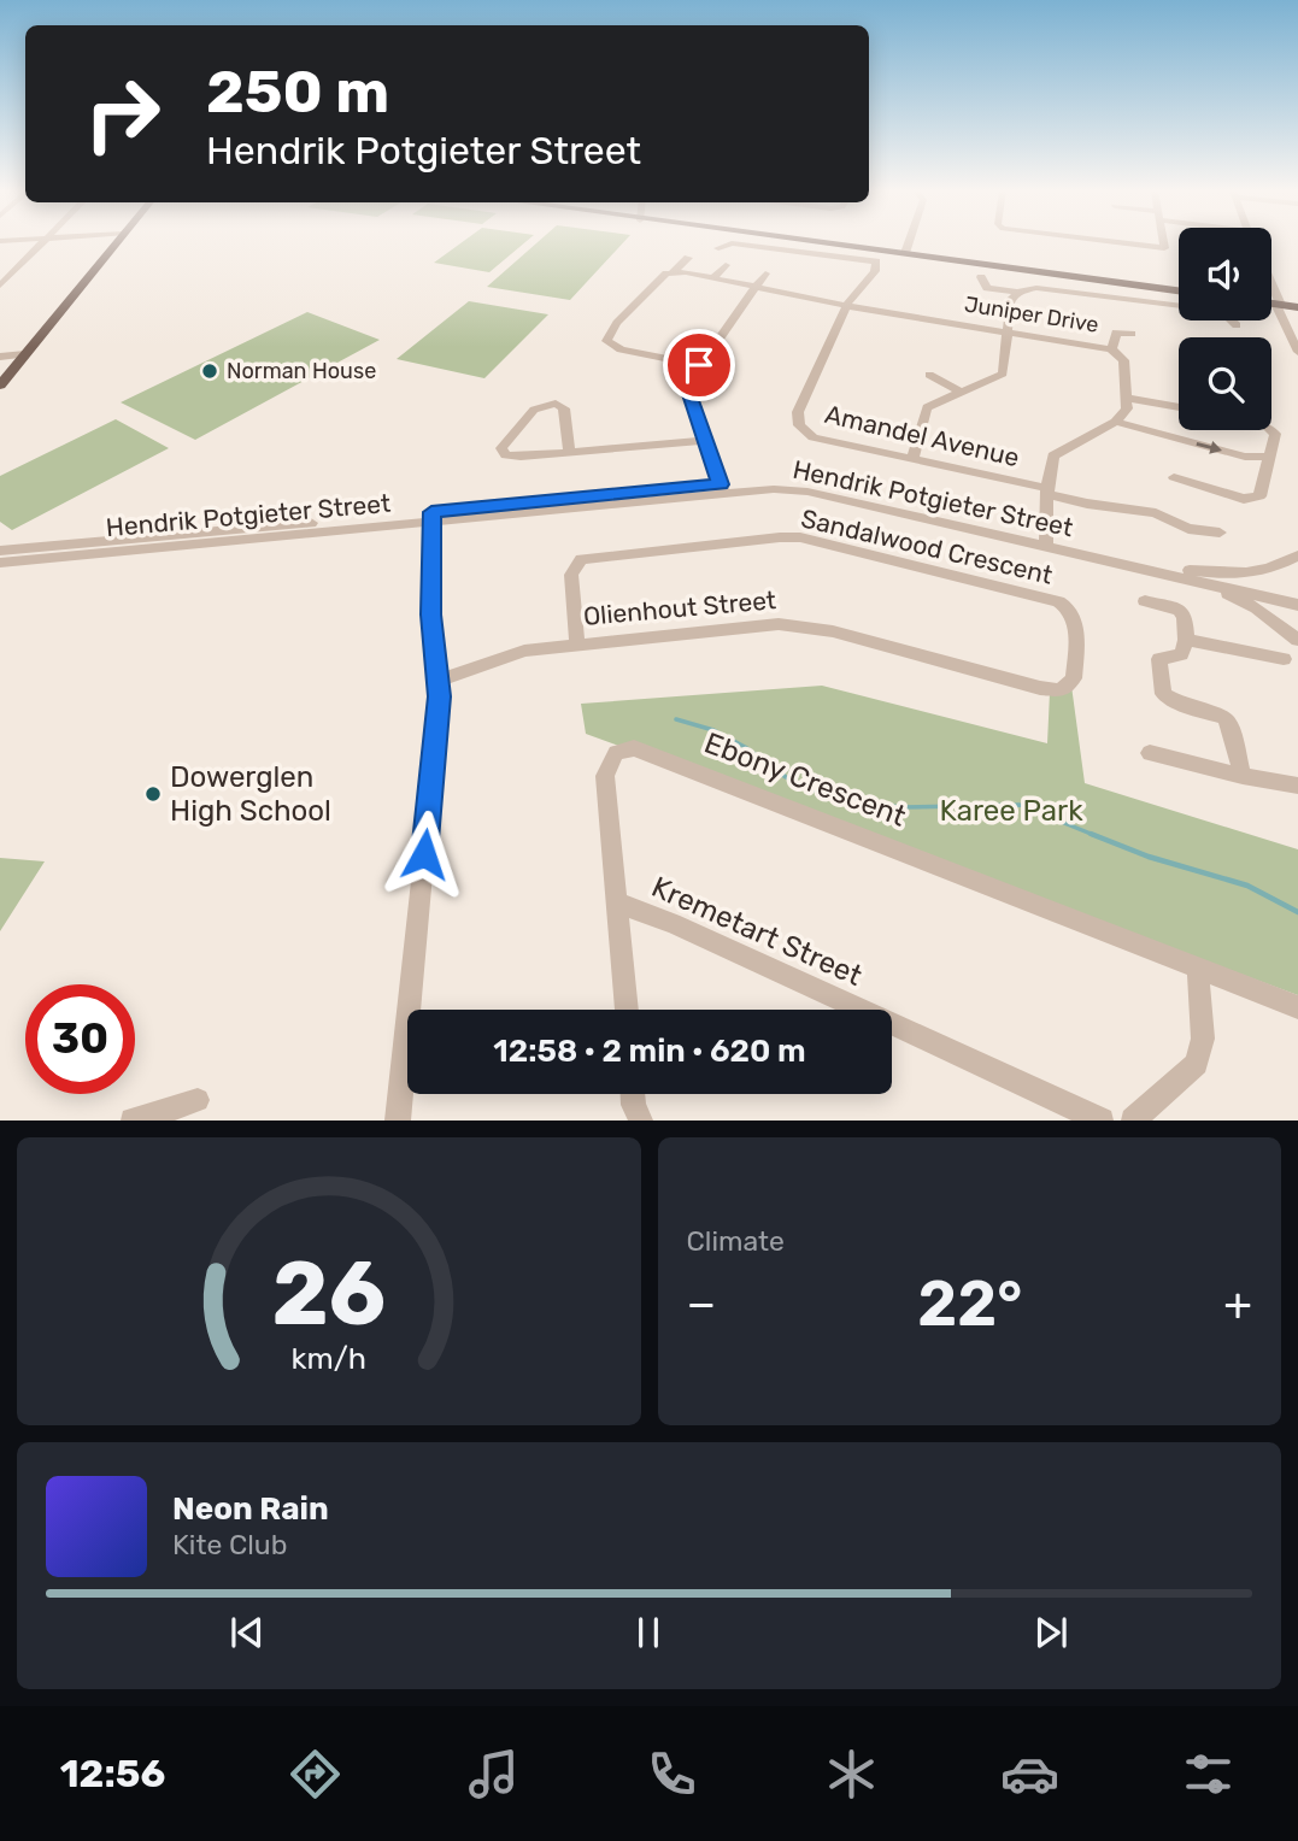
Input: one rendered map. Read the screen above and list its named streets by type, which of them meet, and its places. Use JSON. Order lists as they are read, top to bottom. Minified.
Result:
{"streets":{"street":["Juniper Drive","Amandel Avenue","Hendrik Potgieter Street","Sandalwood Crescent","Olienhout Street","Ebony Crescent","Kremetart Street"]},"crossings":[["Juniper Drive","Amandel Avenue"],["Sandalwood Crescent","Olienhout Street"],["Ebony Crescent","Kremetart Street"]],"parks":["Karee Park"],"places":["Norman House","Dowerglen High School"],"page":{"turn":["250 m","Hendrik Potgieter Street"],"limit":"30","trip":"12:58 · 2 min · 620 m","tile":"Climate","heat":["−","22°","+"],"song":["Neon Rain","Kite Club"],"tabs":"12:56","gauge":["26","km/h"]}}
